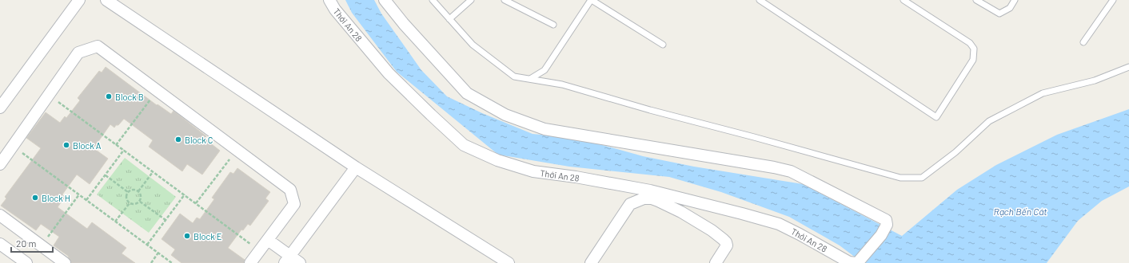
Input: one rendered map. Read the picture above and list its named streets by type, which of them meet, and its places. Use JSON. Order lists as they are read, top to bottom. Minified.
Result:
{"streets":{"street":["Thới An 28"]},"water":["Rạch Bến Cát"],"places":["Block B","Block C","Block A","Block H","Block E"],"scale_bar":"20 m"}
